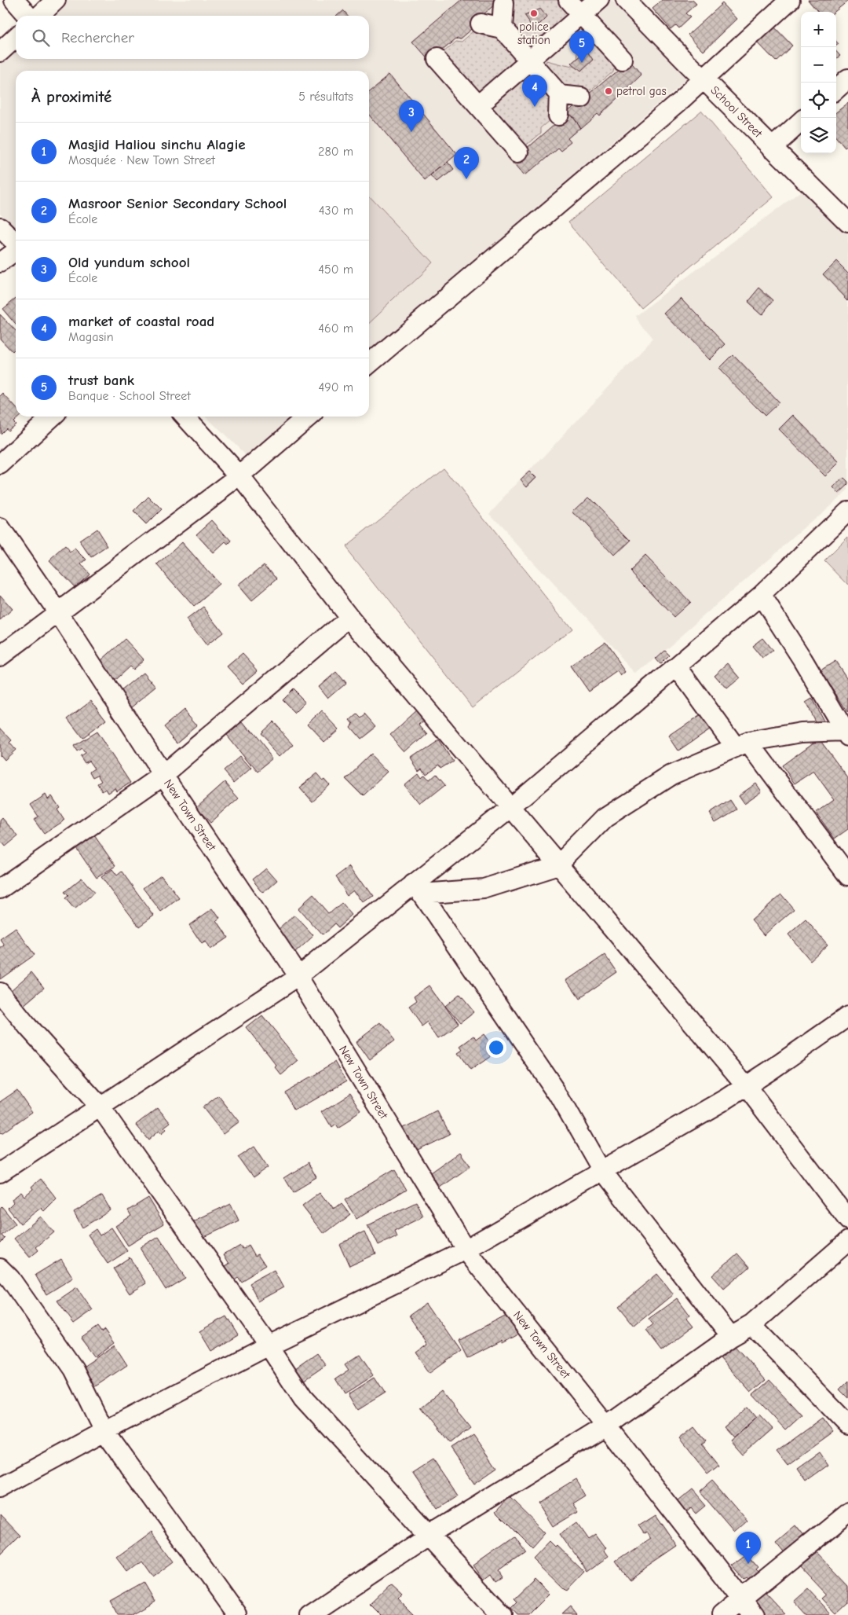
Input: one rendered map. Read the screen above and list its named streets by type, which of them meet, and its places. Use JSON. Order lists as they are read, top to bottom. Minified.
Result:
{"streets":{"street":["School Street","New Town Street"]},"places":["police station","petrol gas"],"page":{"map_buttons":["+","−"],"search":"Rechercher","pins":["5","4","3","2","1"],"heading":["À proximité","5 résultats"],"list":[{"mark":"1","name":"Masjid Haliou sinchu Alagie","note":"Mosquée · New Town Street","value":"280 m"},{"mark":"2","name":"Masroor Senior Secondary School","note":"École","value":"430 m"},{"mark":"3","name":"Old yundum school","note":"École","value":"450 m"},{"mark":"4","name":"market of coastal road","note":"Magasin","value":"460 m"},{"mark":"5","name":"trust bank","note":"Banque · School Street","value":"490 m"}]}}
